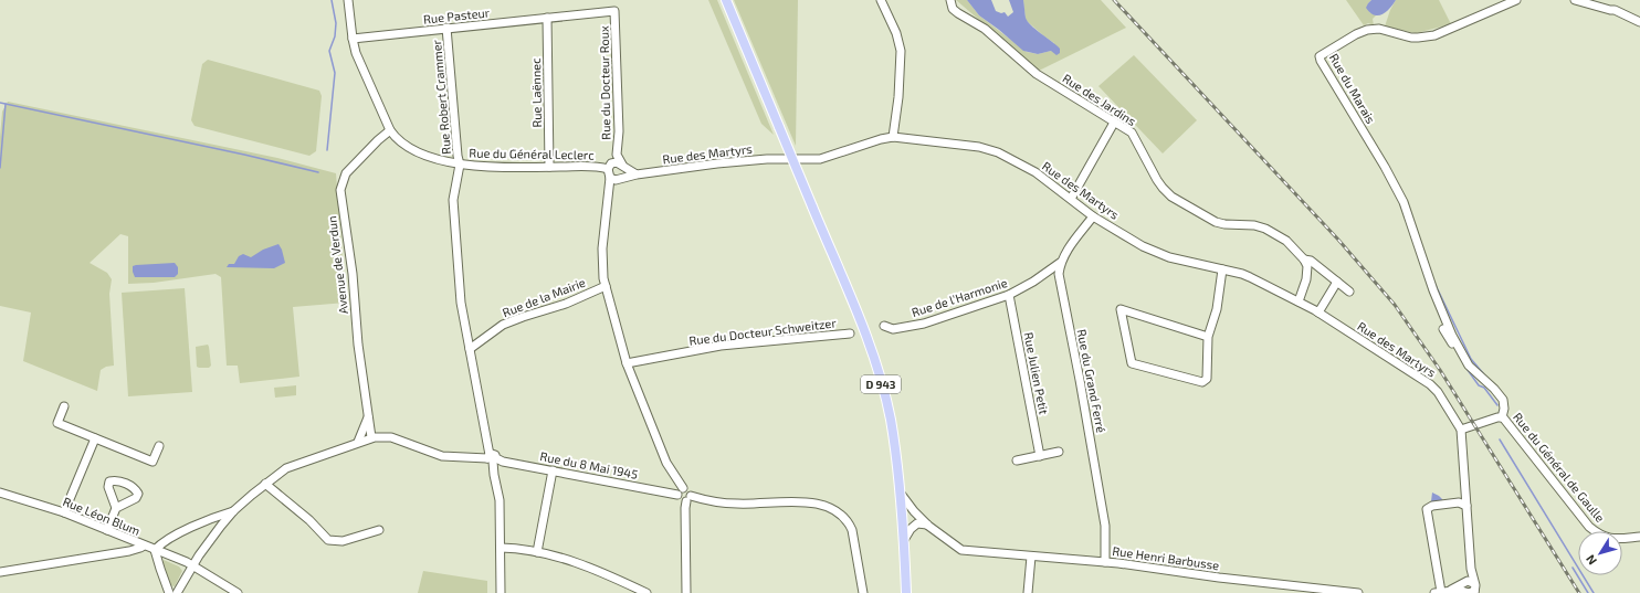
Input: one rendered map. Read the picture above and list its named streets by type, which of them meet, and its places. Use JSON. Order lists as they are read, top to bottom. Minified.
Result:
{"streets":{"main road":["D 943"],"street":["Rue Pasteur","Rue du Docteur Roux","Rue du Marais","Rue Laënnec","Rue Robert Crammer","Rue des Jardins","Rue du Général Leclerc","Rue des Martyrs","Avenue de Verdun","Rue de la Mairie","Rue de l'Harmonie","Rue du Docteur Schweitzer","Rue Julien Petit","Rue du Grand Ferré","Rue du 8 Mai 1945","Rue du Général de Gaulle","Rue Léon Blum","Rue Henri Barbusse"]},"crossings":[["Rue Pasteur","Rue du Docteur Roux"],["Rue Pasteur","Rue Laënnec"],["Rue Pasteur","Rue Robert Crammer"],["Rue Pasteur","Rue du Général Leclerc"],["Rue du Docteur Roux","Rue du Général Leclerc"],["Rue Laënnec","Rue du Général Leclerc"],["Rue Robert Crammer","Rue du Général Leclerc"],["Rue Robert Crammer","Rue de la Mairie"],["Rue Robert Crammer","Rue du 8 Mai 1945"],["Rue du Général Leclerc","Avenue de Verdun"],["Rue des Martyrs","Rue du Général de Gaulle"],["Avenue de Verdun","Rue du 8 Mai 1945"],["Rue de l'Harmonie","Rue Julien Petit"],["Rue de l'Harmonie","Rue du Grand Ferré"],["Rue du Grand Ferré","Rue Henri Barbusse"]],"north":"bottom left"}
